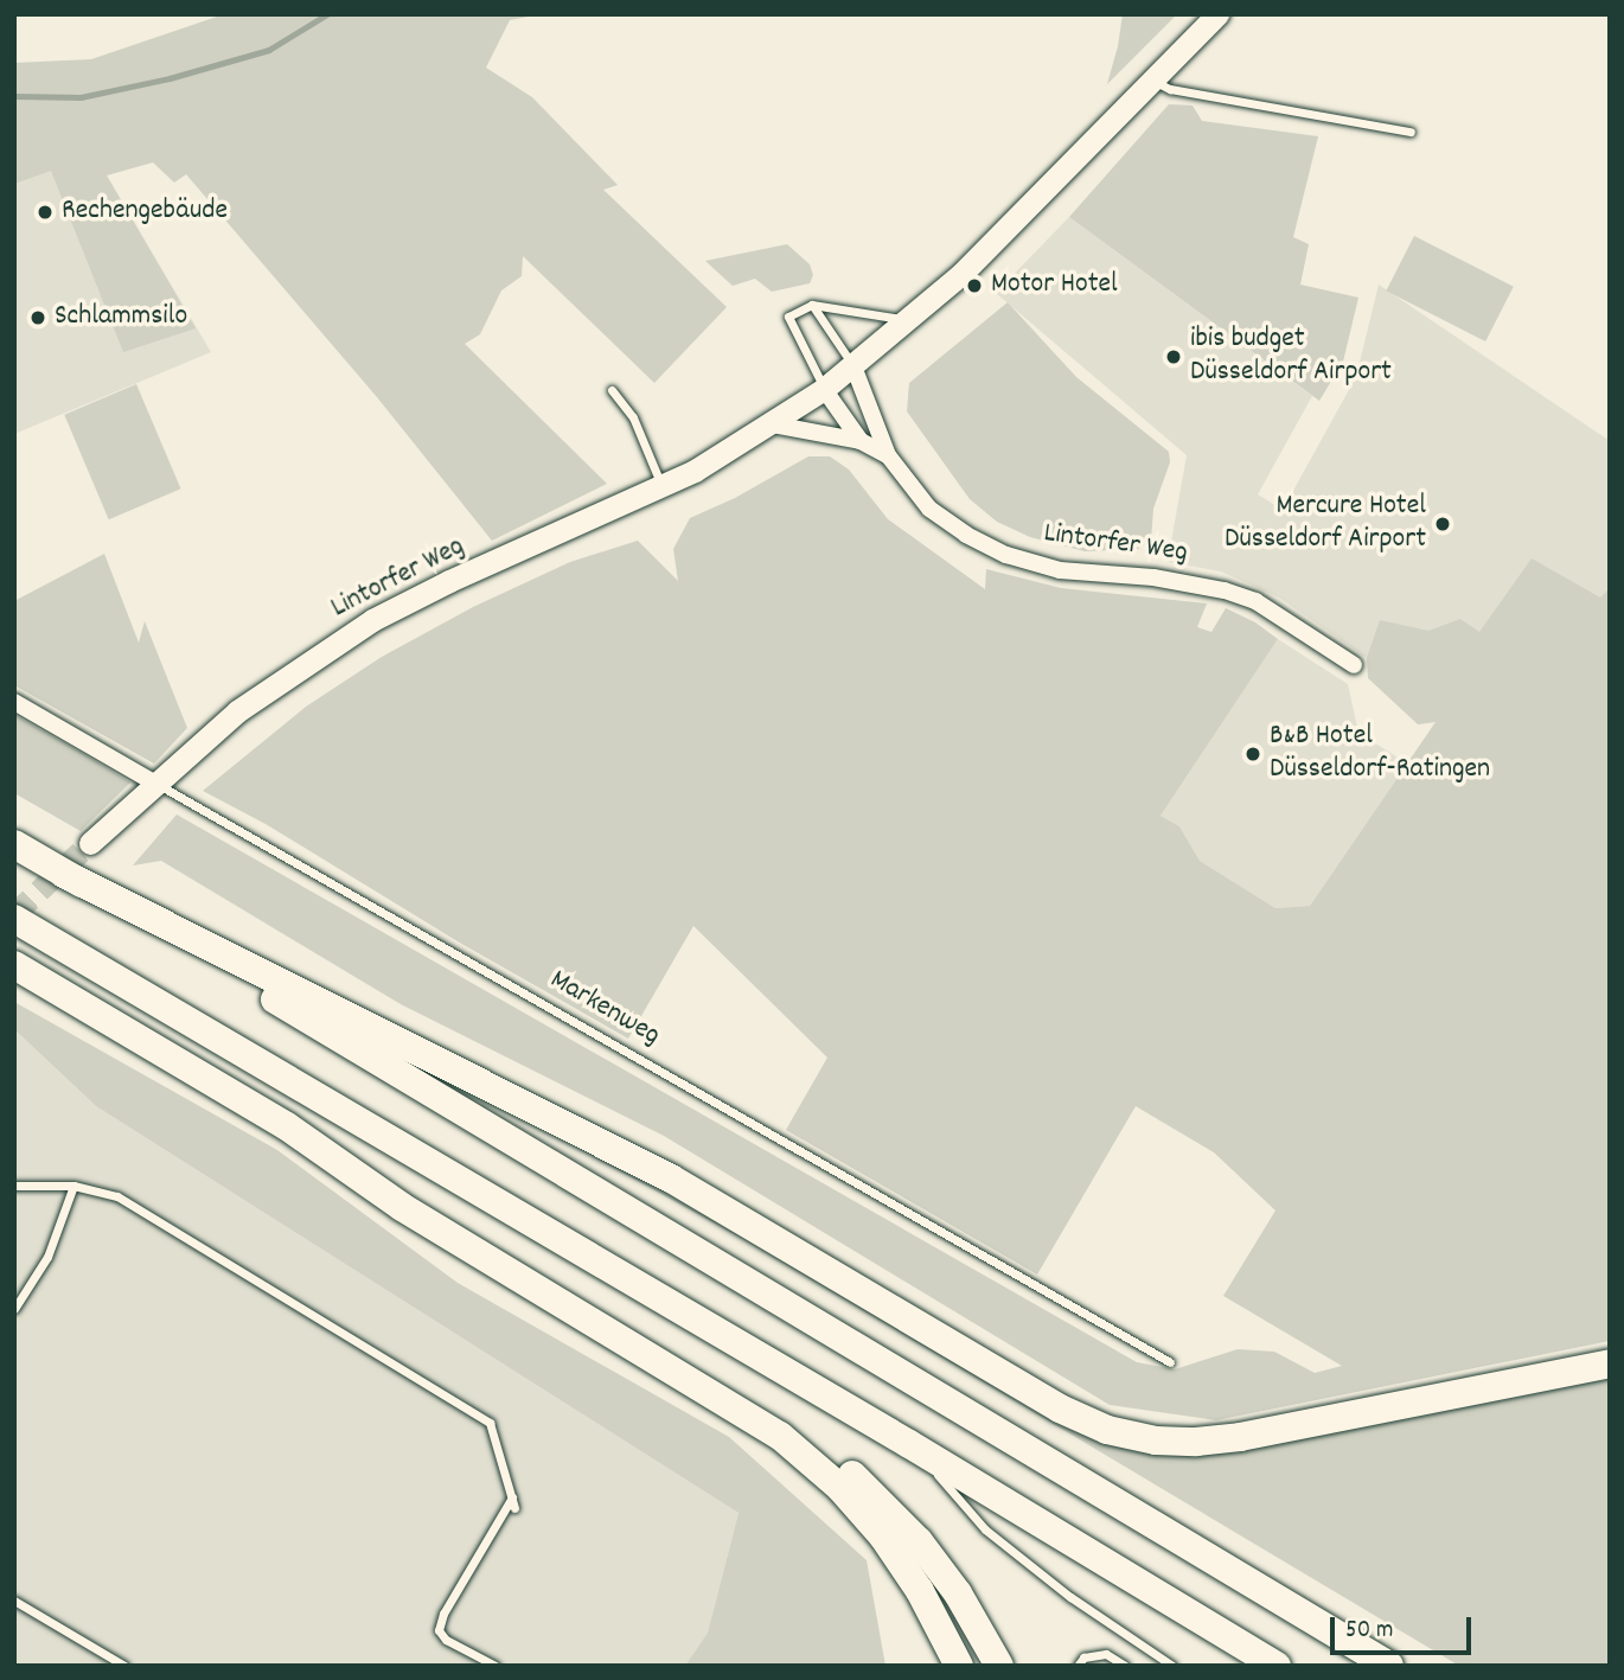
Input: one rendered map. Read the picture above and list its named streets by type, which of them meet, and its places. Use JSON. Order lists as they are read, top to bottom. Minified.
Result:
{"streets":{"main road":["Lintorfer Weg"],"street":["Markenweg"]},"crossings":[["Lintorfer Weg","Markenweg"]],"places":["Rechengebäude","Motor Hotel","Schlammsilo","ibis budget Düsseldorf Airport","Mercure Hotel Düsseldorf Airport","B&B Hotel Düsseldorf-Ratingen"],"scale_bar":"50 m"}
